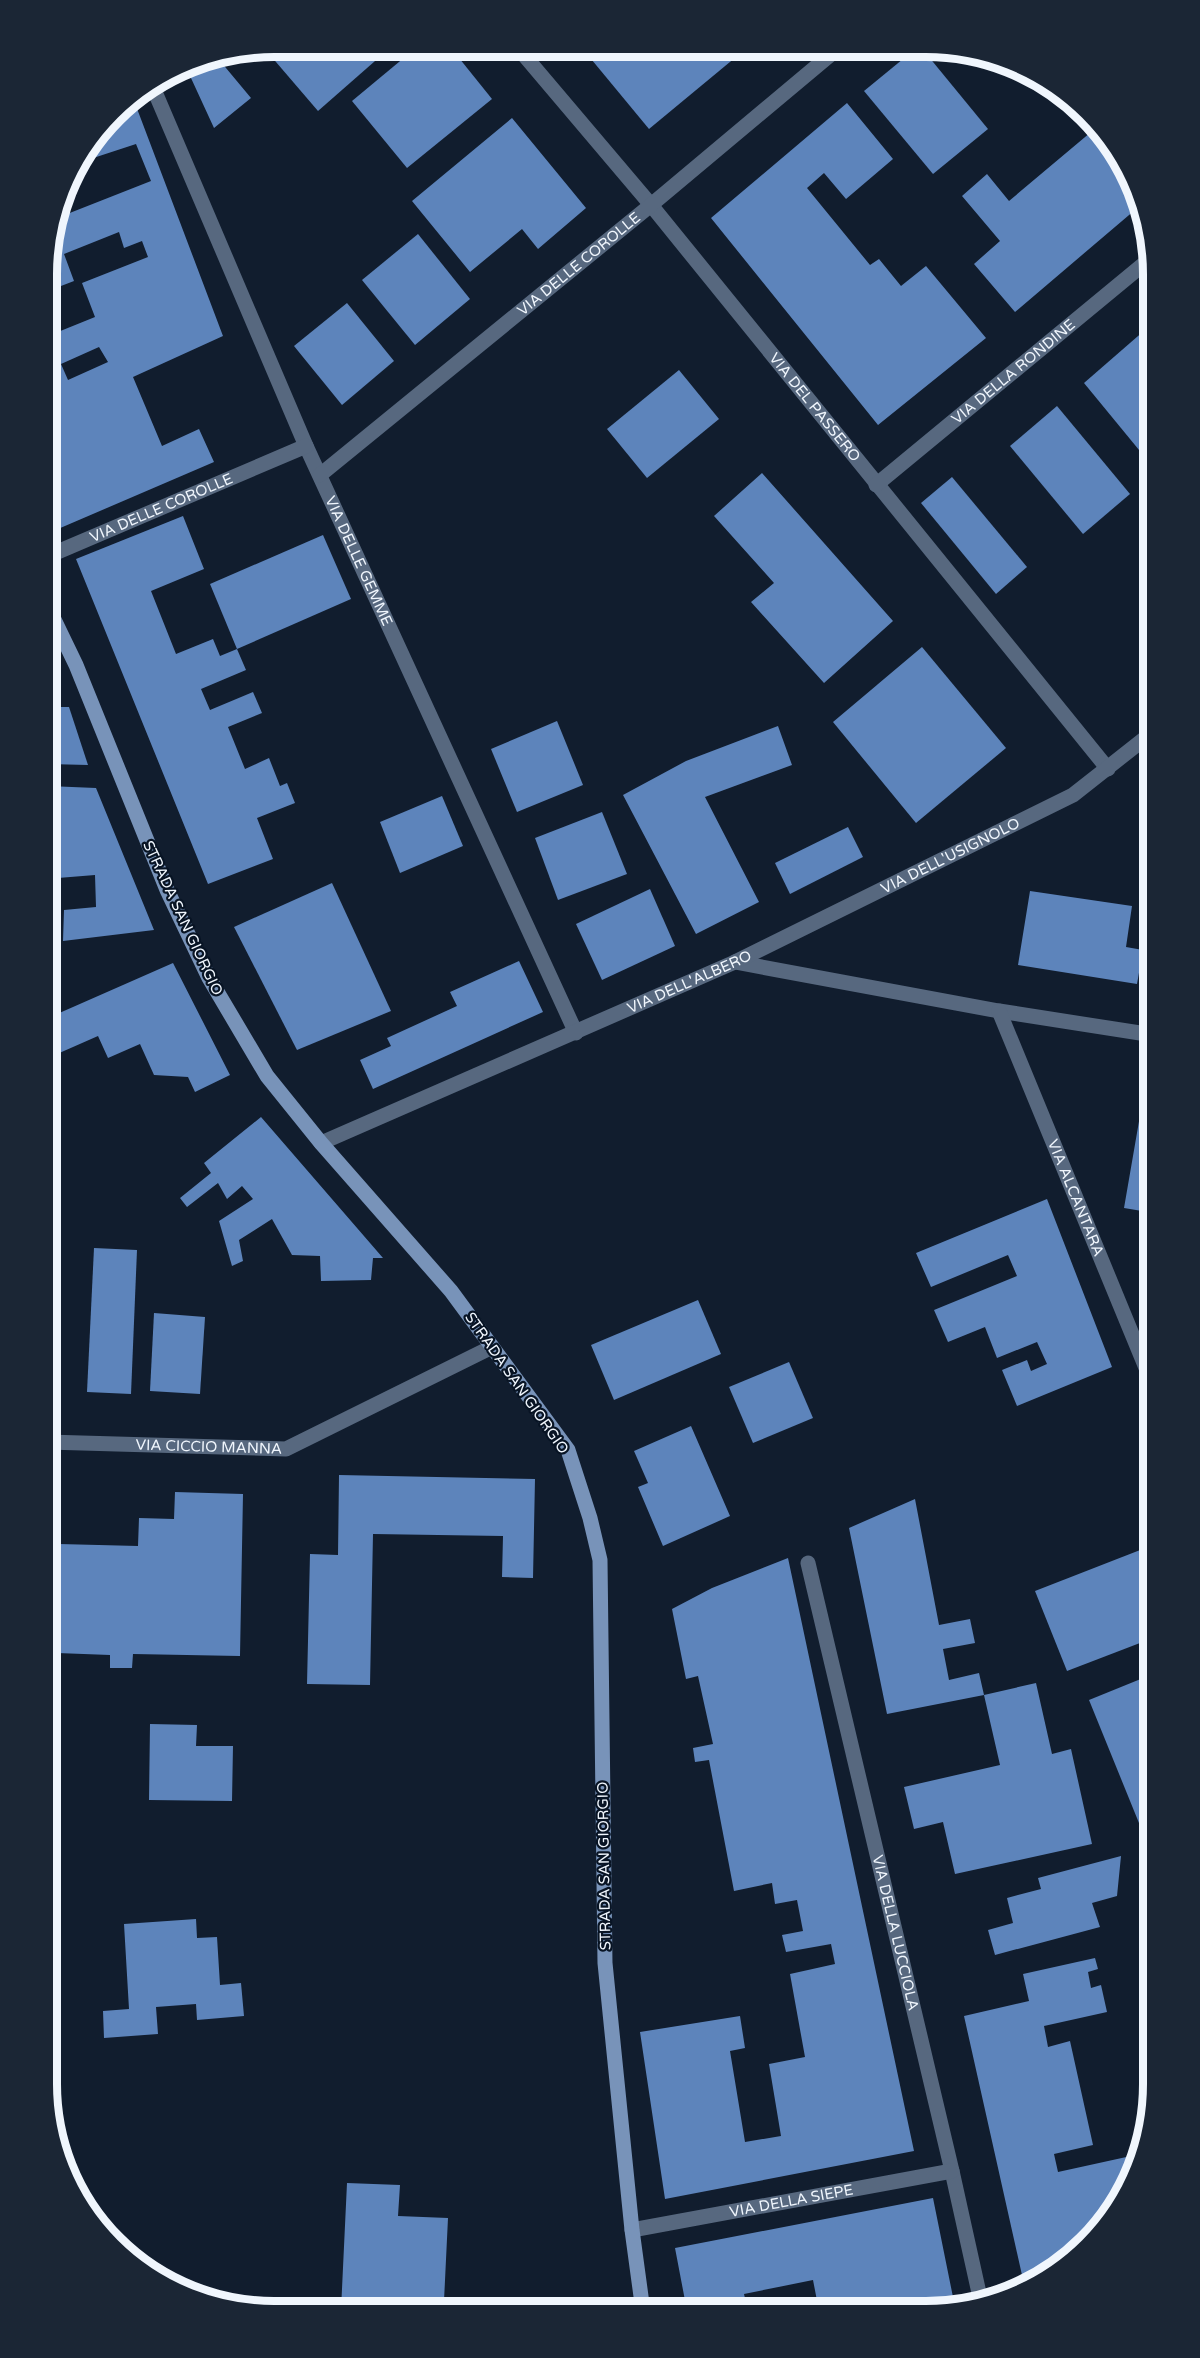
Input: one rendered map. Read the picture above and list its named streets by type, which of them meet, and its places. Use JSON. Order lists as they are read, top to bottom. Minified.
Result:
{"streets":{"street":["VIA DELLE COROLLE","VIA DELLA RONDINE","VIA DEL PASSERO","VIA DELLE GEMME","VIA DELL'USIGNOLO","STRADA SAN GIORGIO","VIA DELL'ALBERO","VIA ALCANTARA","VIA CICCIO MANNA","VIA DELLA LUCCIOLA","VIA DELLA SIEPE"]},"crossings":[["VIA DELLE COROLLE","VIA DEL PASSERO"],["VIA DELLE COROLLE","VIA DELLE GEMME"],["VIA DELLA RONDINE","VIA DEL PASSERO"],["VIA DEL PASSERO","VIA DELL'USIGNOLO"],["VIA DELLE GEMME","VIA DELL'ALBERO"],["VIA DELL'USIGNOLO","VIA DELL'ALBERO"],["STRADA SAN GIORGIO","VIA DELL'ALBERO"],["STRADA SAN GIORGIO","VIA CICCIO MANNA"],["STRADA SAN GIORGIO","VIA DELLA SIEPE"],["VIA DELL'ALBERO","VIA ALCANTARA"],["VIA DELLA LUCCIOLA","VIA DELLA SIEPE"]]}
